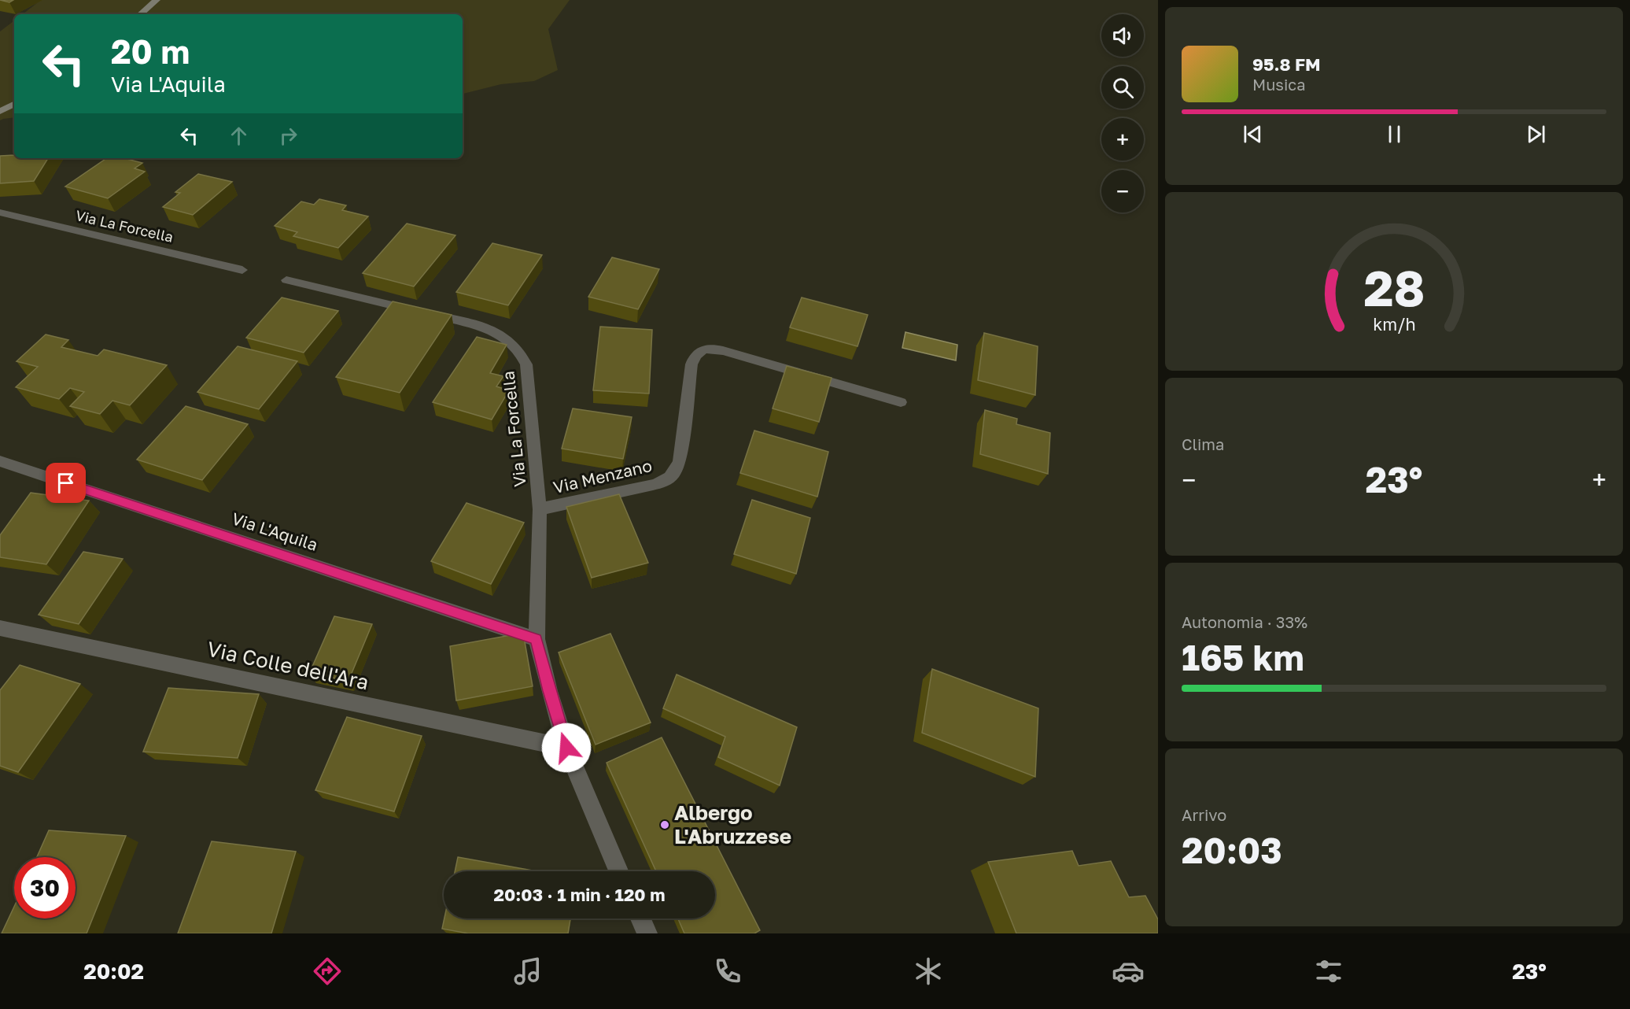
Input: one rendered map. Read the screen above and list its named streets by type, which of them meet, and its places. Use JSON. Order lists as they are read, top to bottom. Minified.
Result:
{"streets":{"street":["Via La Forcella","Via Menzano","Via L'Aquila","Via Colle dell'Ara"]},"crossings":[["Via La Forcella","Via Menzano"],["Via La Forcella","Via L'Aquila"],["Via La Forcella","Via Colle dell'Ara"]],"places":["Albergo L'Abruzzese"],"page":{"map_buttons":["+","−"],"turn":["20 m","Via L'Aquila"],"song":["95.8 FM","Musica"],"tile":["Clima",["Autonomia · 33%","165 km"],["Arrivo","20:03"]],"heat":["−","23°","+"],"limit":"30","trip":"20:03 · 1 min · 120 m","tabs":["20:02","23°"],"gauge":["28","km/h"]}}
